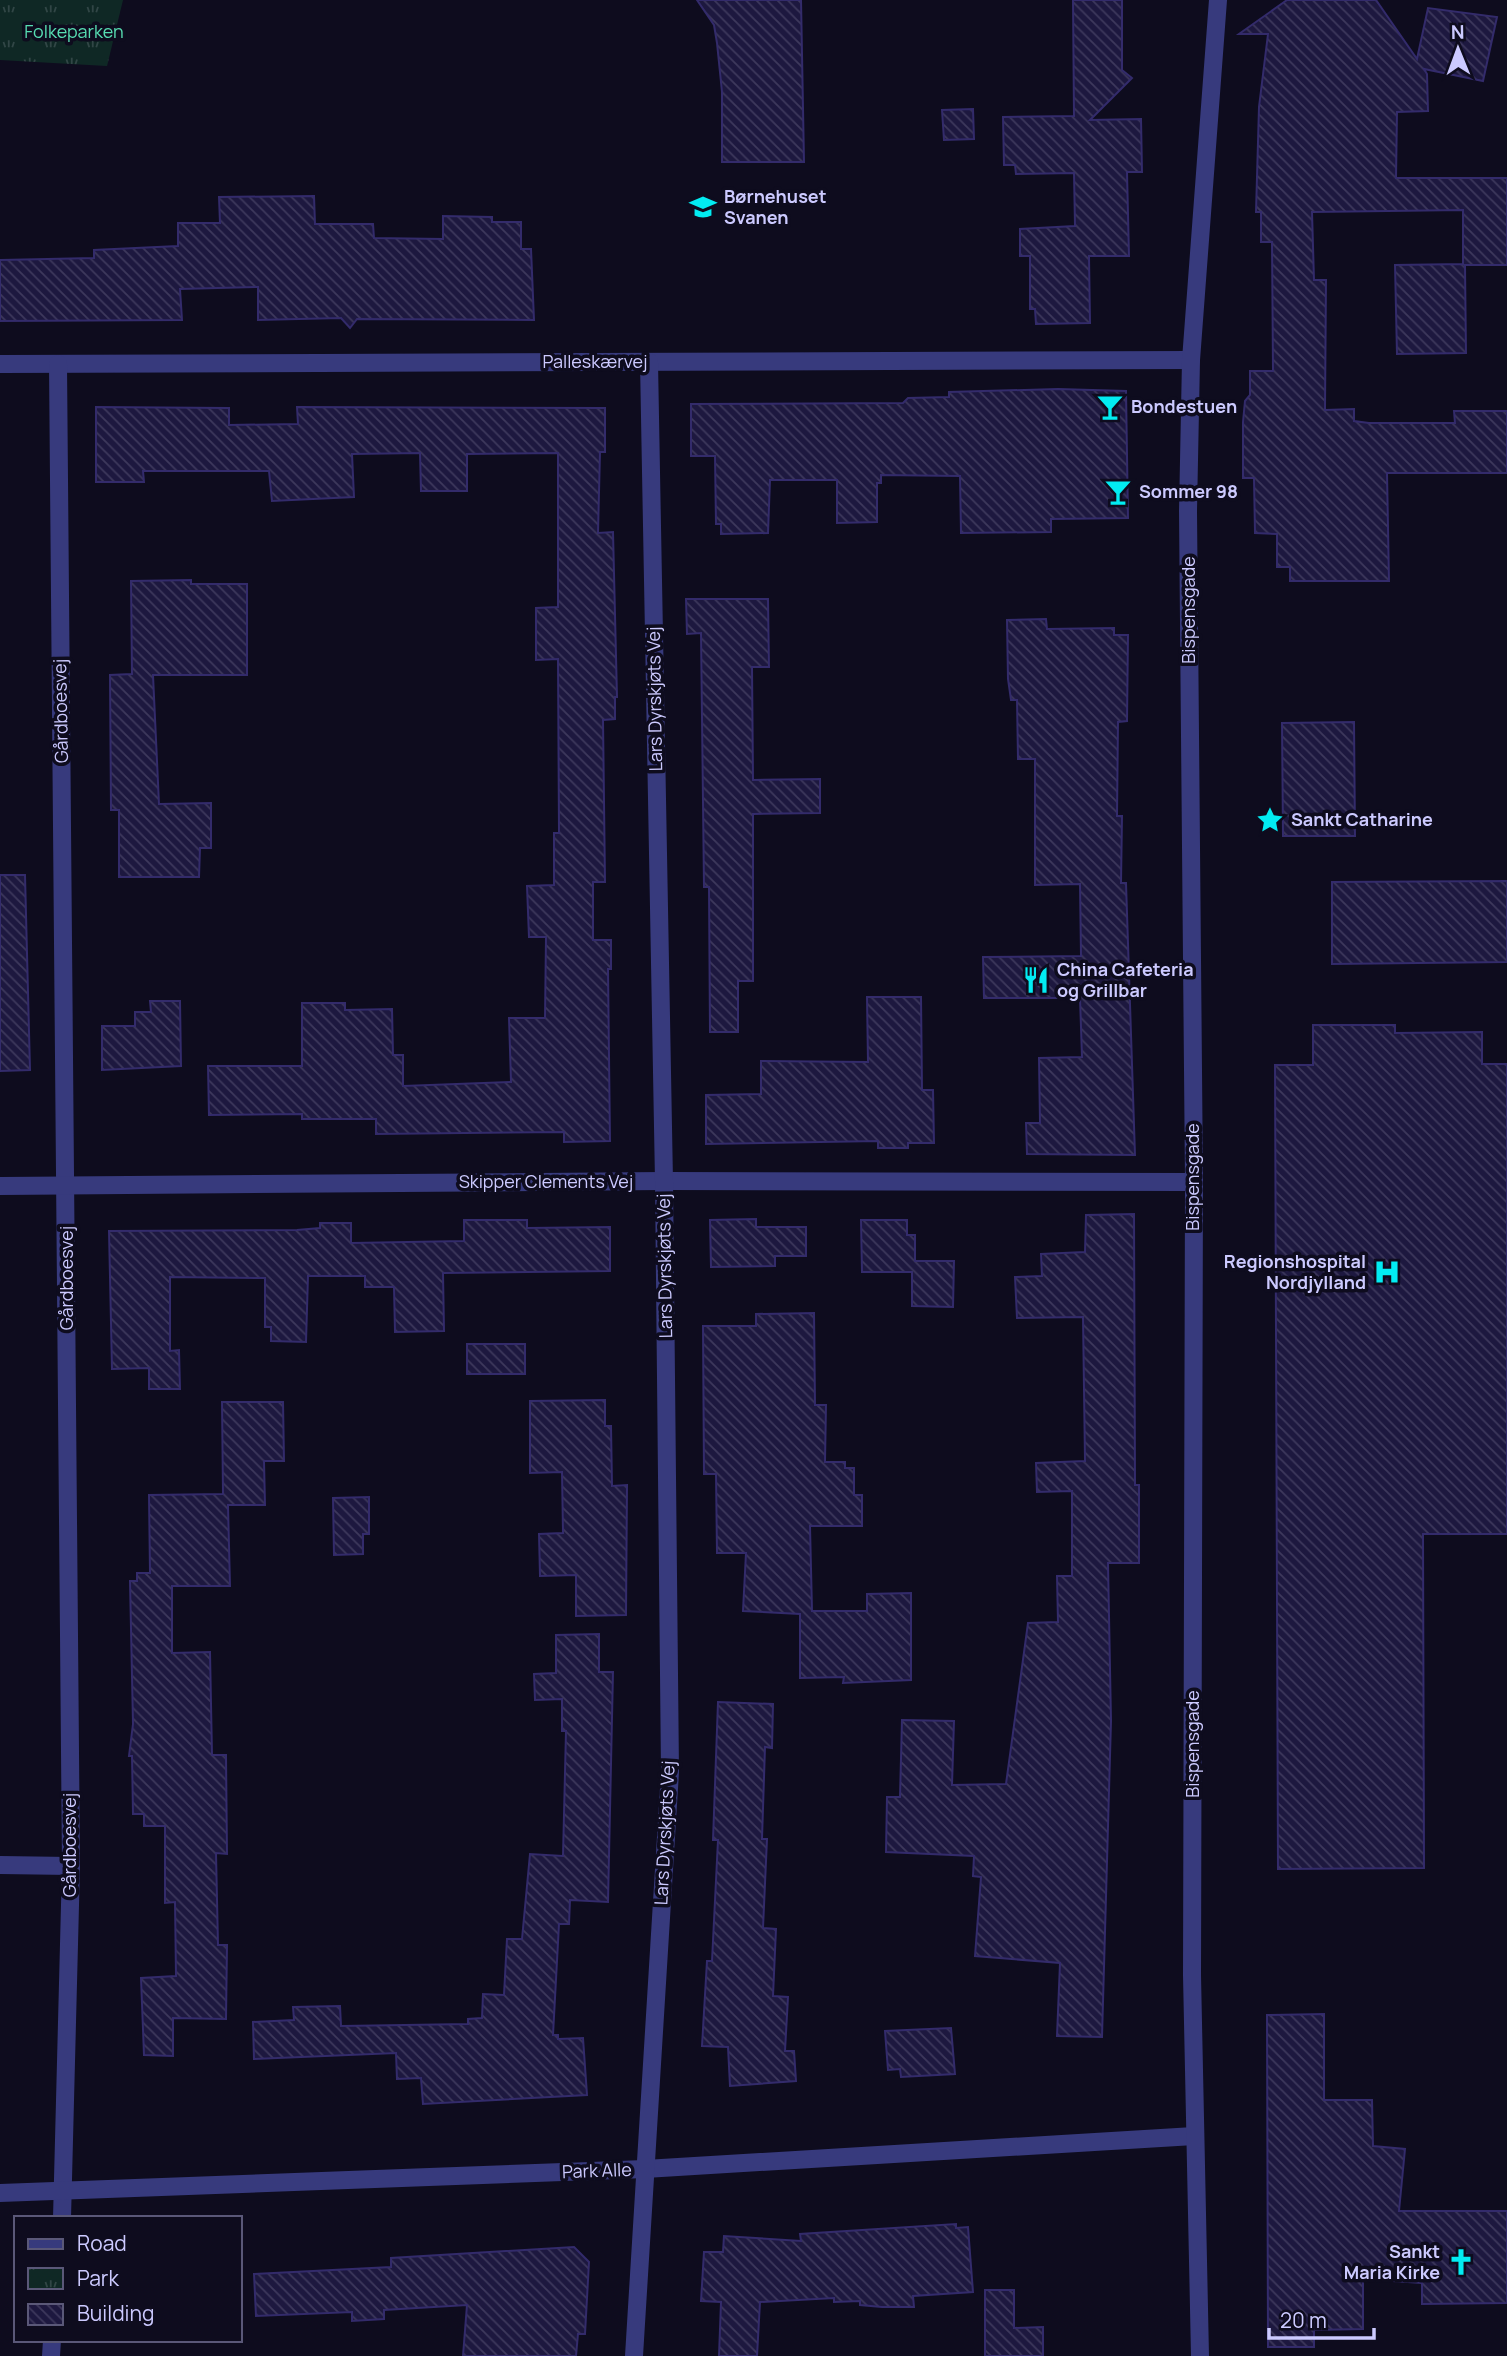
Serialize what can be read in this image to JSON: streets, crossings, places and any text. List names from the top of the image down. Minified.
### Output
{"streets":{"street":["Palleskærvej","Bispensgade","Lars Dyrskjøts Vej","Gårdboesvej","Skipper Clements Vej","Park Alle"]},"crossings":[["Palleskærvej","Bispensgade"],["Palleskærvej","Lars Dyrskjøts Vej"],["Palleskærvej","Gårdboesvej"],["Bispensgade","Skipper Clements Vej"],["Bispensgade","Park Alle"],["Lars Dyrskjøts Vej","Skipper Clements Vej"],["Lars Dyrskjøts Vej","Park Alle"],["Gårdboesvej","Skipper Clements Vej"],["Gårdboesvej","Park Alle"]],"parks":["Folkeparken"],"places":{"school or university":["Børnehuset Svanen"],"bar":["Bondestuen","Sommer 98"],"place":["Sankt Catharine"],"restaurant":["China Cafeteria og Grillbar"],"hospital":["Regionshospital Nordjylland"],"church":["Sankt Maria Kirke"]},"legend":["Road","Park","Building"],"scale_bar":"20 m","north":"top"}
